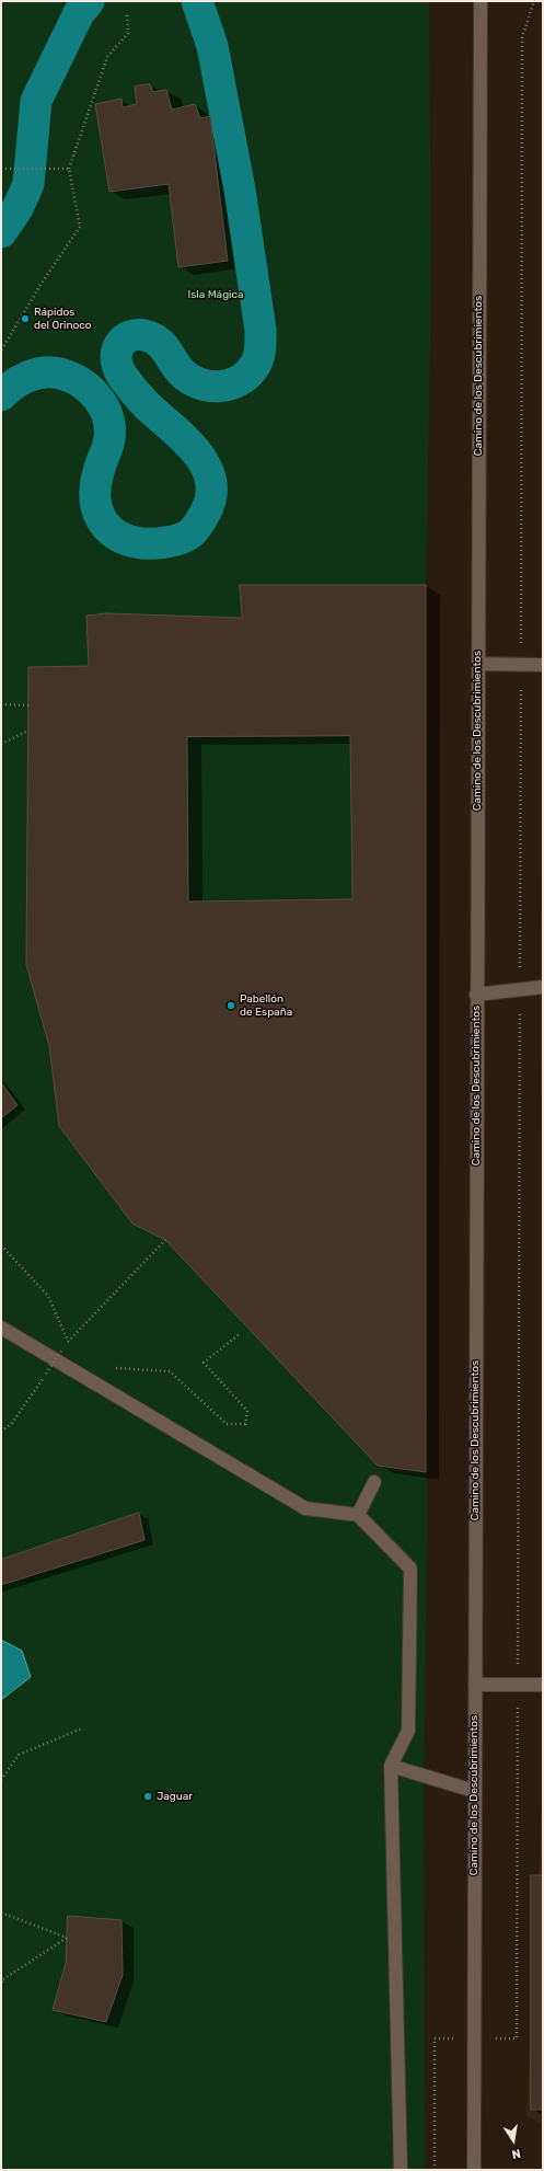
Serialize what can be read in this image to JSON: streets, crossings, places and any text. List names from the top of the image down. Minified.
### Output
{"streets":{"street":["Camino de los Descubrimientos"]},"parks":["Isla Mágica"],"places":["Rápidos del Orinoco","Pabellón de España","Jaguar"],"north":"bottom"}
